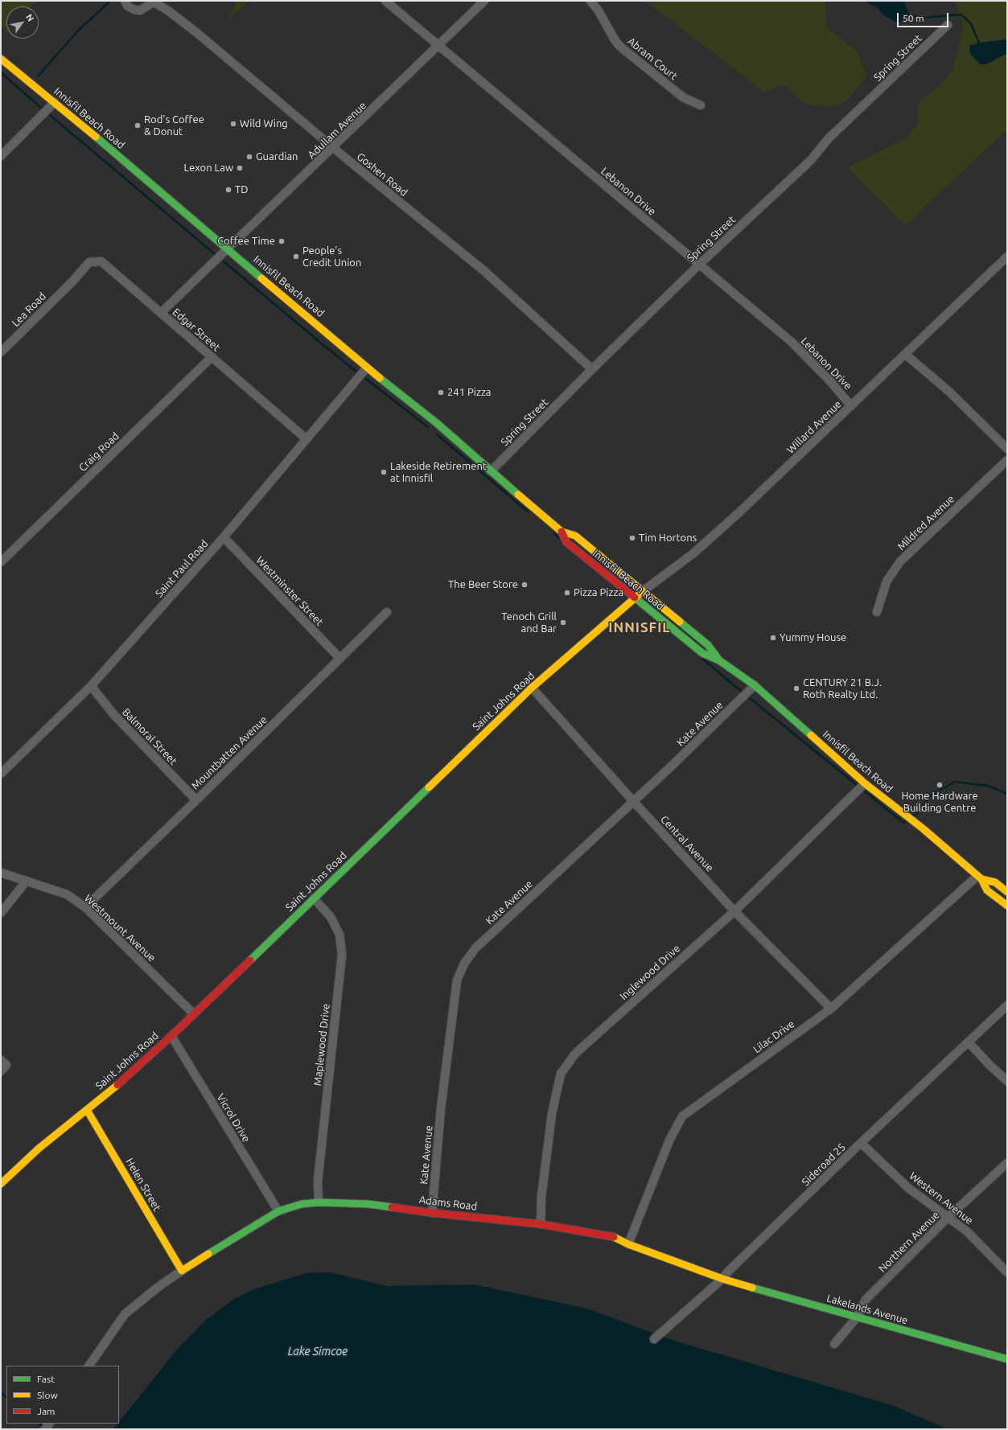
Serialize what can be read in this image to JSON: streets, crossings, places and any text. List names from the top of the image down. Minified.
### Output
{"streets":{"street":["Spring Street","Abram Court","Innisfil Beach Road","Adullam Avenue","Goshen Road","Lebanon Drive","Lea Road","Edgar Street","Willard Avenue","Craig Road","Mildred Avenue","Saint Paul Road","Westminster Street","Saint Johns Road","Kate Avenue","Balmoral Street","Mountbatten Avenue","Central Avenue","Westmount Avenue","Inglewood Drive","Lilac Drive","Maplewood Drive","Vicrol Drive","Sideroad 25","Helen Street","Western Avenue","Adams Road","Northern Avenue","Lakelands Avenue"]},"crossings":[["Spring Street","Innisfil Beach Road"],["Spring Street","Goshen Road"],["Spring Street","Lebanon Drive"],["Innisfil Beach Road","Adullam Avenue"],["Innisfil Beach Road","Willard Avenue"],["Innisfil Beach Road","Saint Paul Road"],["Innisfil Beach Road","Saint Johns Road"],["Innisfil Beach Road","Kate Avenue"],["Innisfil Beach Road","Inglewood Drive"],["Innisfil Beach Road","Lilac Drive"],["Adullam Avenue","Goshen Road"],["Adullam Avenue","Lebanon Drive"],["Adullam Avenue","Edgar Street"],["Lebanon Drive","Willard Avenue"],["Lea Road","Edgar Street"],["Edgar Street","Craig Road"],["Edgar Street","Saint Paul Road"],["Willard Avenue","Saint Johns Road"],["Saint Paul Road","Westminster Street"],["Saint Paul Road","Balmoral Street"],["Westminster Street","Mountbatten Avenue"],["Saint Johns Road","Central Avenue"],["Saint Johns Road","Westmount Avenue"],["Saint Johns Road","Maplewood Drive"],["Saint Johns Road","Vicrol Drive"],["Saint Johns Road","Helen Street"],["Kate Avenue","Central Avenue"],["Kate Avenue","Adams Road"],["Balmoral Street","Mountbatten Avenue"],["Mountbatten Avenue","Westmount Avenue"],["Central Avenue","Inglewood Drive"],["Central Avenue","Lilac Drive"],["Inglewood Drive","Adams Road"],["Lilac Drive","Adams Road"],["Maplewood Drive","Adams Road"],["Vicrol Drive","Adams Road"],["Sideroad 25","Western Avenue"],["Sideroad 25","Adams Road"],["Sideroad 25","Lakelands Avenue"],["Helen Street","Adams Road"],["Western Avenue","Northern Avenue"],["Adams Road","Lakelands Avenue"],["Northern Avenue","Lakelands Avenue"]],"districts":["INNISFIL"],"water":["Lake Simcoe"],"places":["Wild Wing","Rod's Coffee & Donut","Guardian","Lexon Law","TD","Coffee Time","People's Credit Union","241 Pizza","Lakeside Retirement at Innisfil","Tim Hortons","The Beer Store","Pizza Pizza","Tenoch Grill and Bar","Yummy House","CENTURY 21 B.J. Roth Realty Ltd.","Home Hardware Building Centre"],"legend":["Fast","Slow","Jam"],"scale_bar":"50 m","north":"top right"}
